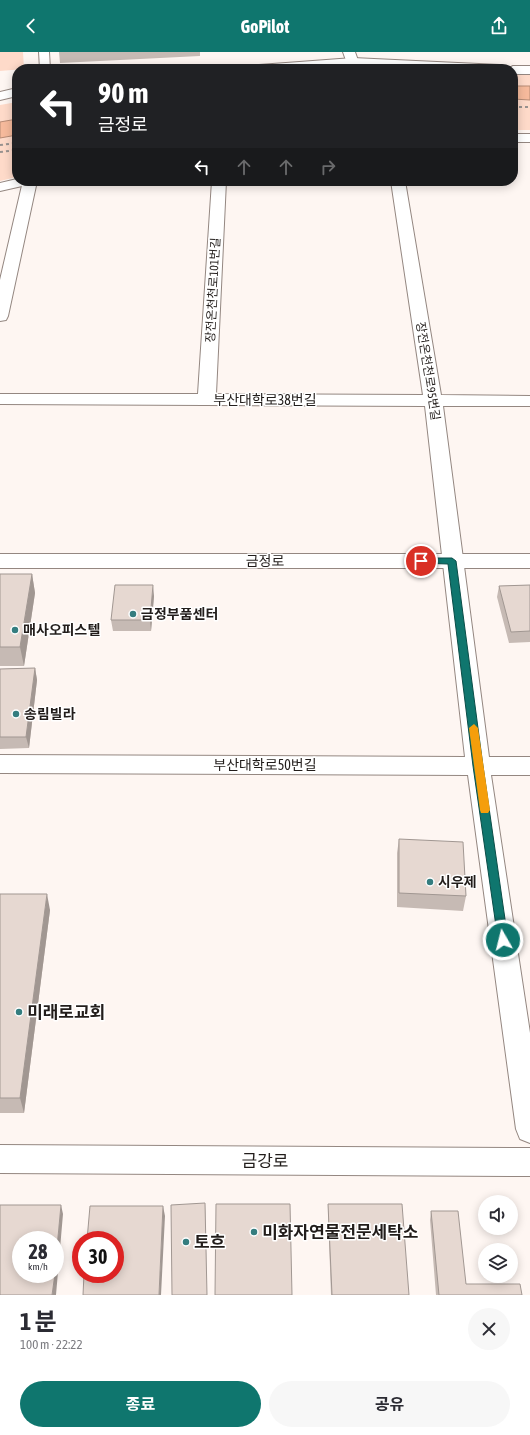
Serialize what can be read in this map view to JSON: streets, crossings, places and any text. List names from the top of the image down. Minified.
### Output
{"streets":{"street":["장전온천천로101번길","장전온천천로95번길","부산대학로38번길","금정로","부산대학로50번길","금강로"]},"crossings":[["장전온천천로101번길","부산대학로38번길"],["장전온천천로95번길","부산대학로38번길"],["장전온천천로95번길","금정로"],["장전온천천로95번길","부산대학로50번길"]],"places":["금정부품센터","매사오피스텔","송림빌라","시우제","미래로교회","미화자연물전문세탁소","토흐"],"page":{"header":"GoPilot","turn":["90 m","금정로"],"speed":"28 km/h","limit":"30","heading":["1 분","100 m · 22:22"],"buttons":["종료","공유"]}}
